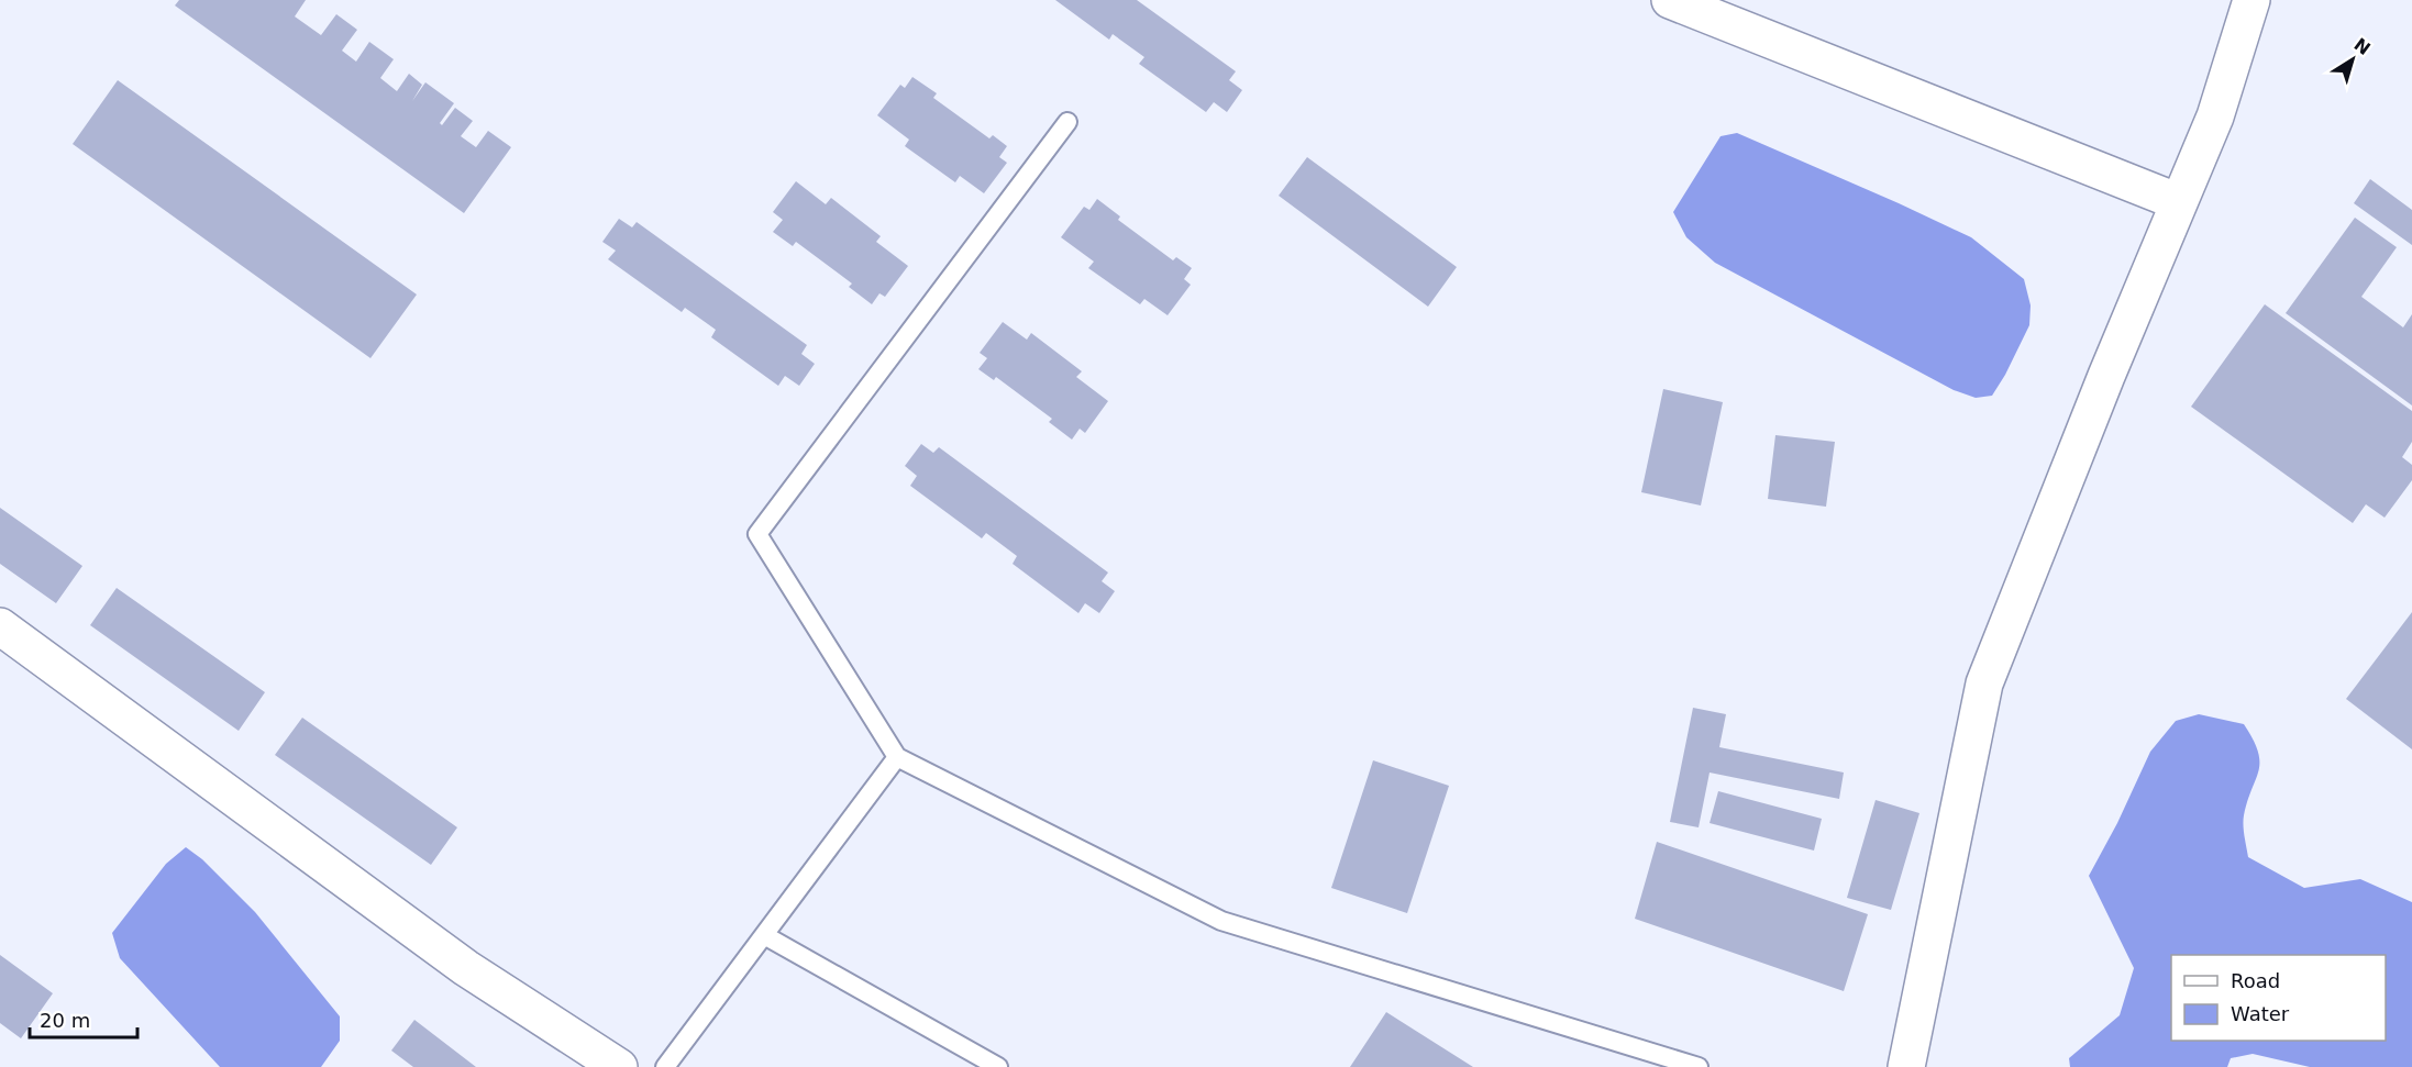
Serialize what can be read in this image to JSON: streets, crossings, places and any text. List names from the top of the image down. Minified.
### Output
{"legend":["Road","Water"],"scale_bar":"20 m","north":"top right"}
